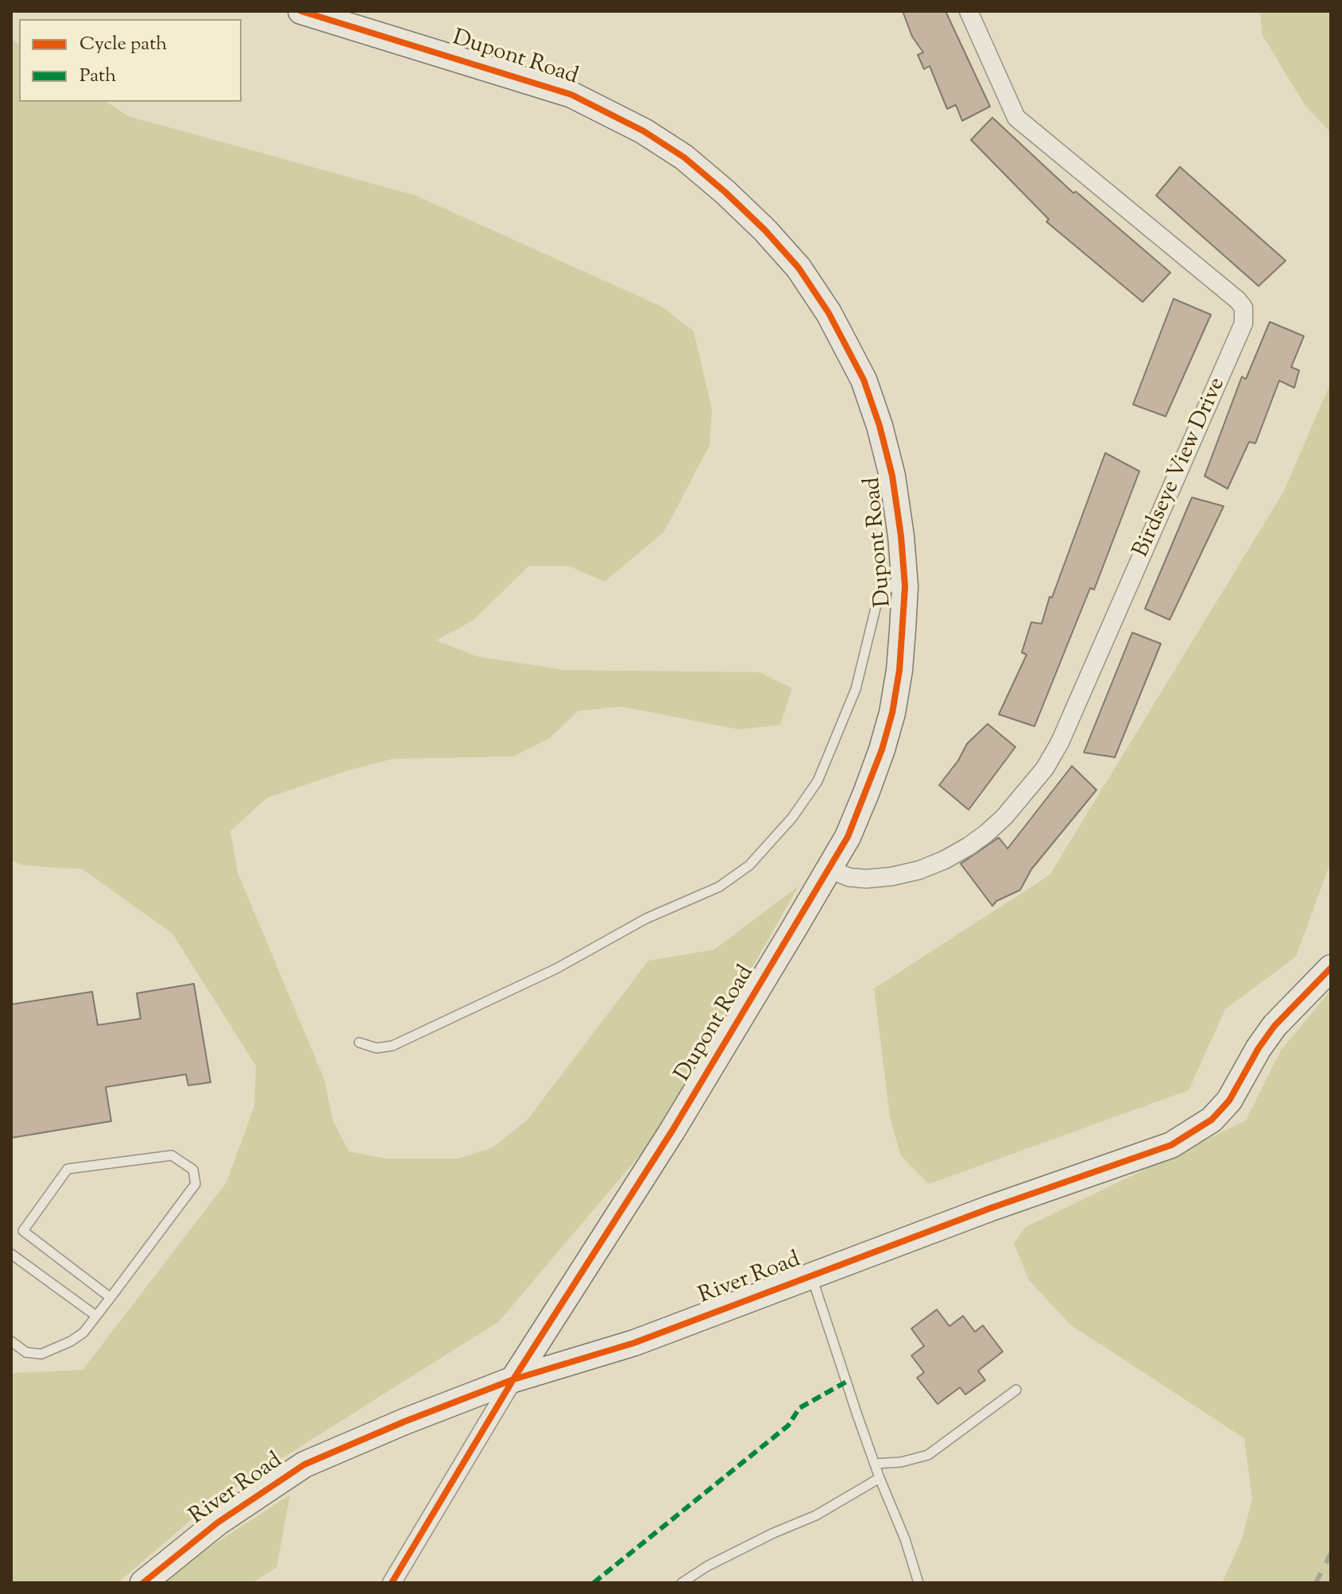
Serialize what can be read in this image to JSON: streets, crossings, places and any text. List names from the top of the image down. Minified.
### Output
{"streets":{"street":["Dupont Road","Birdseye View Drive","River Road"]},"crossings":[["Dupont Road","Birdseye View Drive"],["Dupont Road","River Road"]],"legend":["Cycle path","Path"]}
